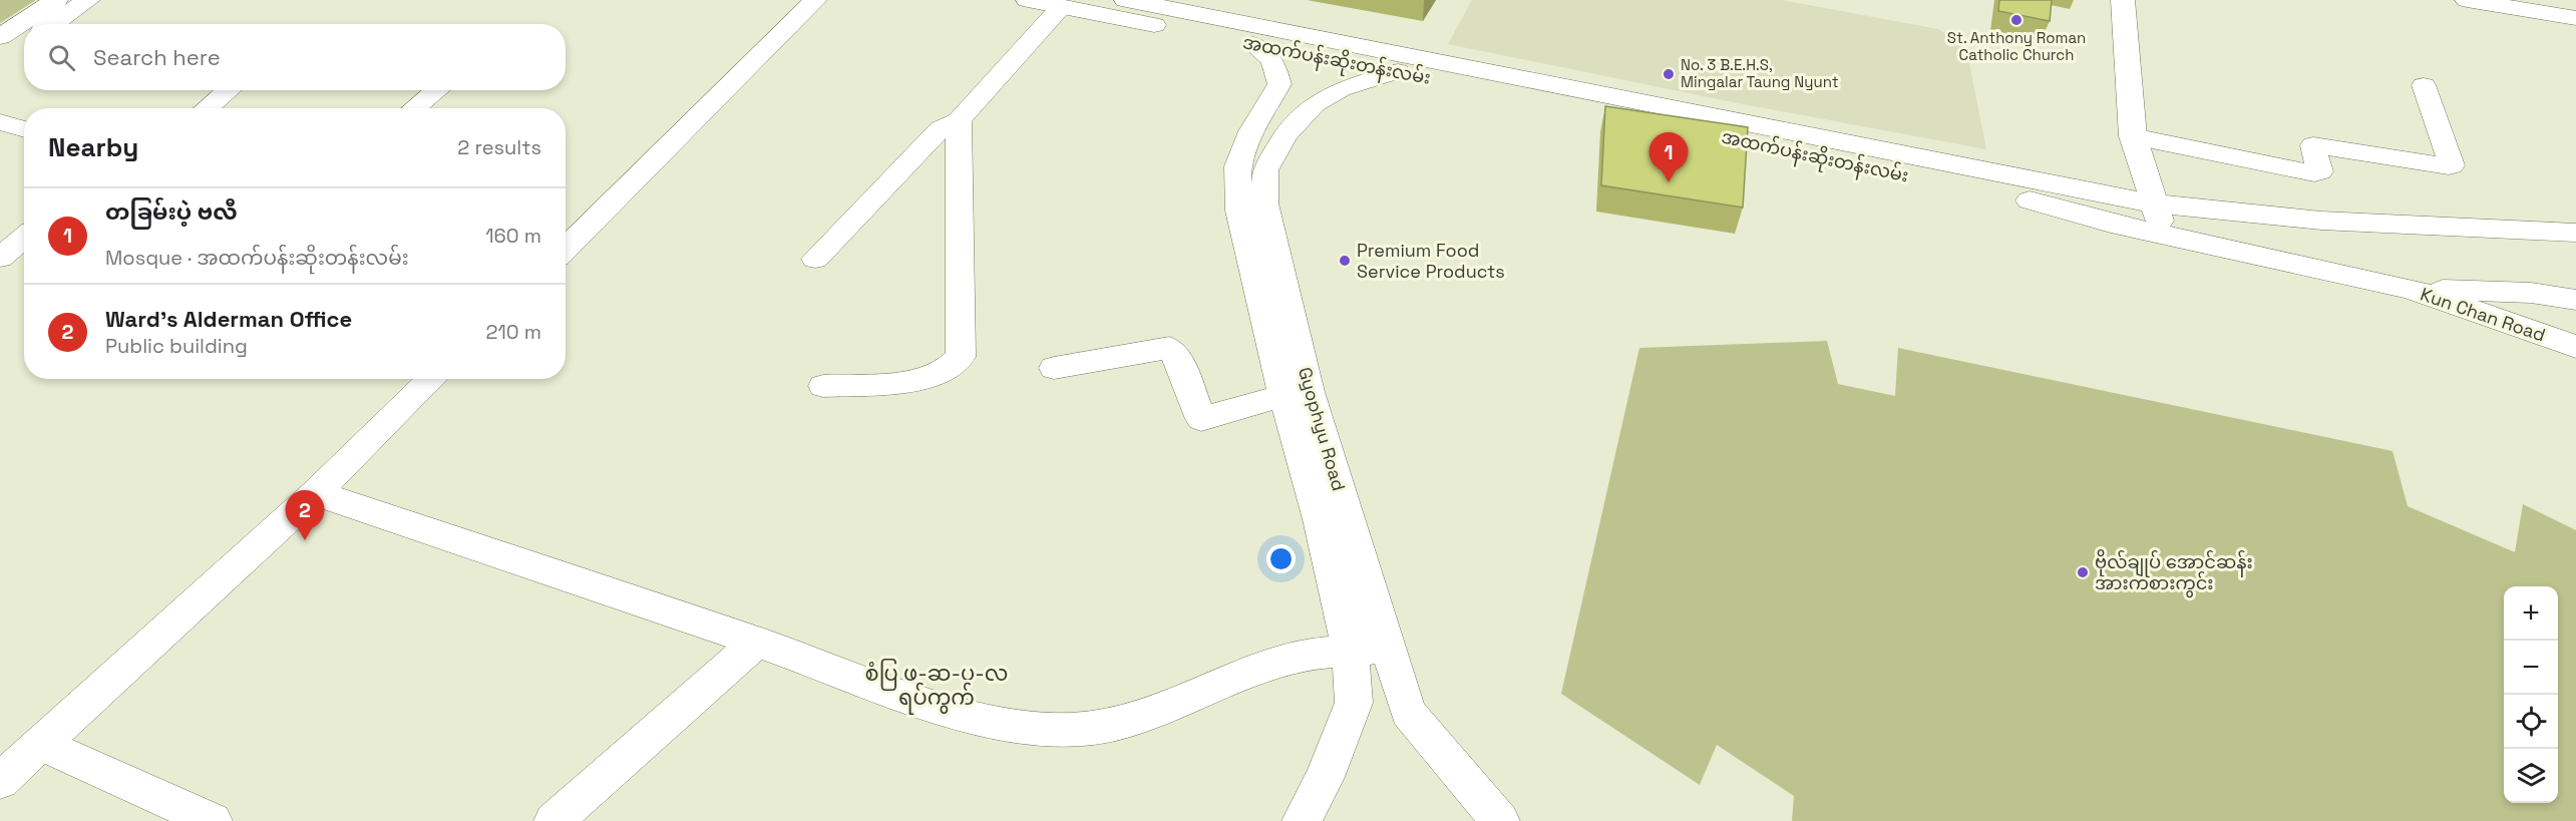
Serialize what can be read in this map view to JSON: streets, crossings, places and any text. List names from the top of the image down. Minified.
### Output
{"streets":{"main road":["အထက်ပန်းဆိုးတန်းလမ်း","Kun Chan Road"],"street":["Gyophyu Road"]},"crossings":[["အထက်ပန်းဆိုးတန်းလမ်း","Gyophyu Road"]],"districts":["စံပြ ဖ-ဆ-ပ-လ ရပ်ကွက်"],"places":["St. Anthony Roman Catholic Church","No. 3 B.E.H.S, Mingalar Taung Nyunt","Premium Food Service Products","ဗိုလ်ချုပ် အောင်ဆန်း အားကစားကွင်း"],"page":{"search":"Search here","heading":["Nearby","2 results"],"pins":["1","2"],"list":[{"mark":"1","name":"တခြမ်းပဲ့ ဗလီ","note":"Mosque · အထက်ပန်းဆိုးတန်းလမ်း","value":"160 m"},{"mark":"2","name":"Ward’s Alderman Office","note":"Public building","value":"210 m"}],"map_buttons":["+","−"]}}
